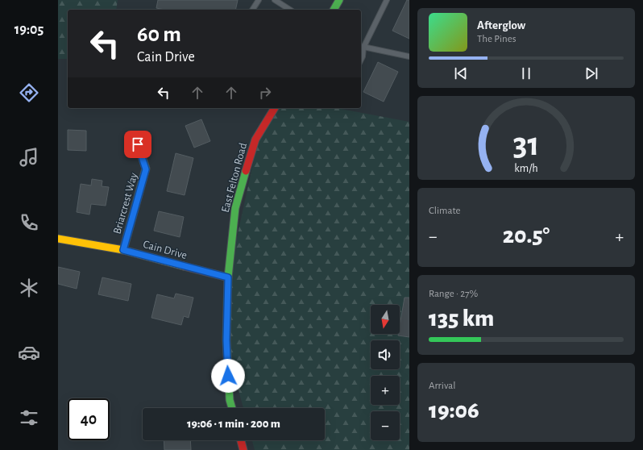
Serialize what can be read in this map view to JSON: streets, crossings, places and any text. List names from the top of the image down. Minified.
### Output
{"streets":{"street":["East Felton Road","Briarcrest Way","Cain Drive"]},"crossings":[["East Felton Road","Cain Drive"],["Briarcrest Way","Cain Drive"]],"north":"bottom","page":{"tabs":"19:05","turn":["60 m","Cain Drive"],"song":["Afterglow","The Pines"],"tile":["Climate",["Range · 27%","135 km"],["Arrival","19:06"]],"heat":["−","20.5°","+"],"map_buttons":["+","−"],"limit":"40","trip":"19:06 · 1 min · 200 m","gauge":["31","km/h"]}}
